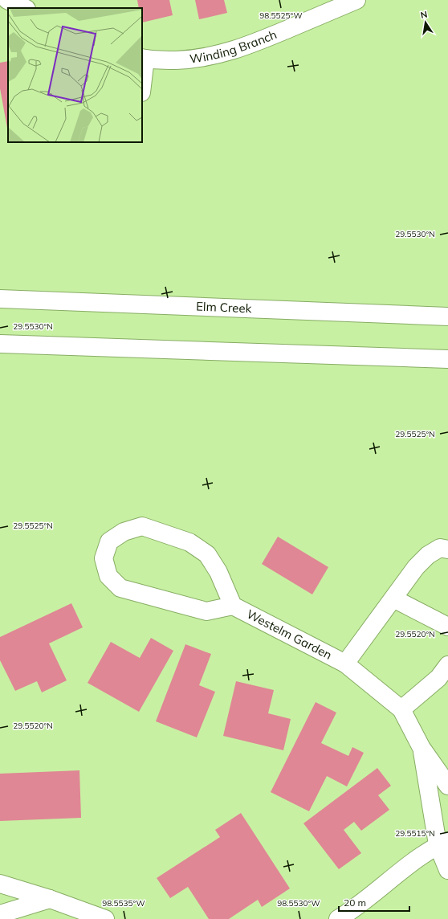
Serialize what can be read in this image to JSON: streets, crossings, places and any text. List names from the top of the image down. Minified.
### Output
{"streets":{"street":["Winding Branch","Elm Creek","Westelm Garden"]},"scale_bar":"20 m","north":"top","coordinates":["98.5525°W","29.5530°N","29.5525°N","29.5520°N","29.5515°N","98.5535°W","98.5530°W"]}
